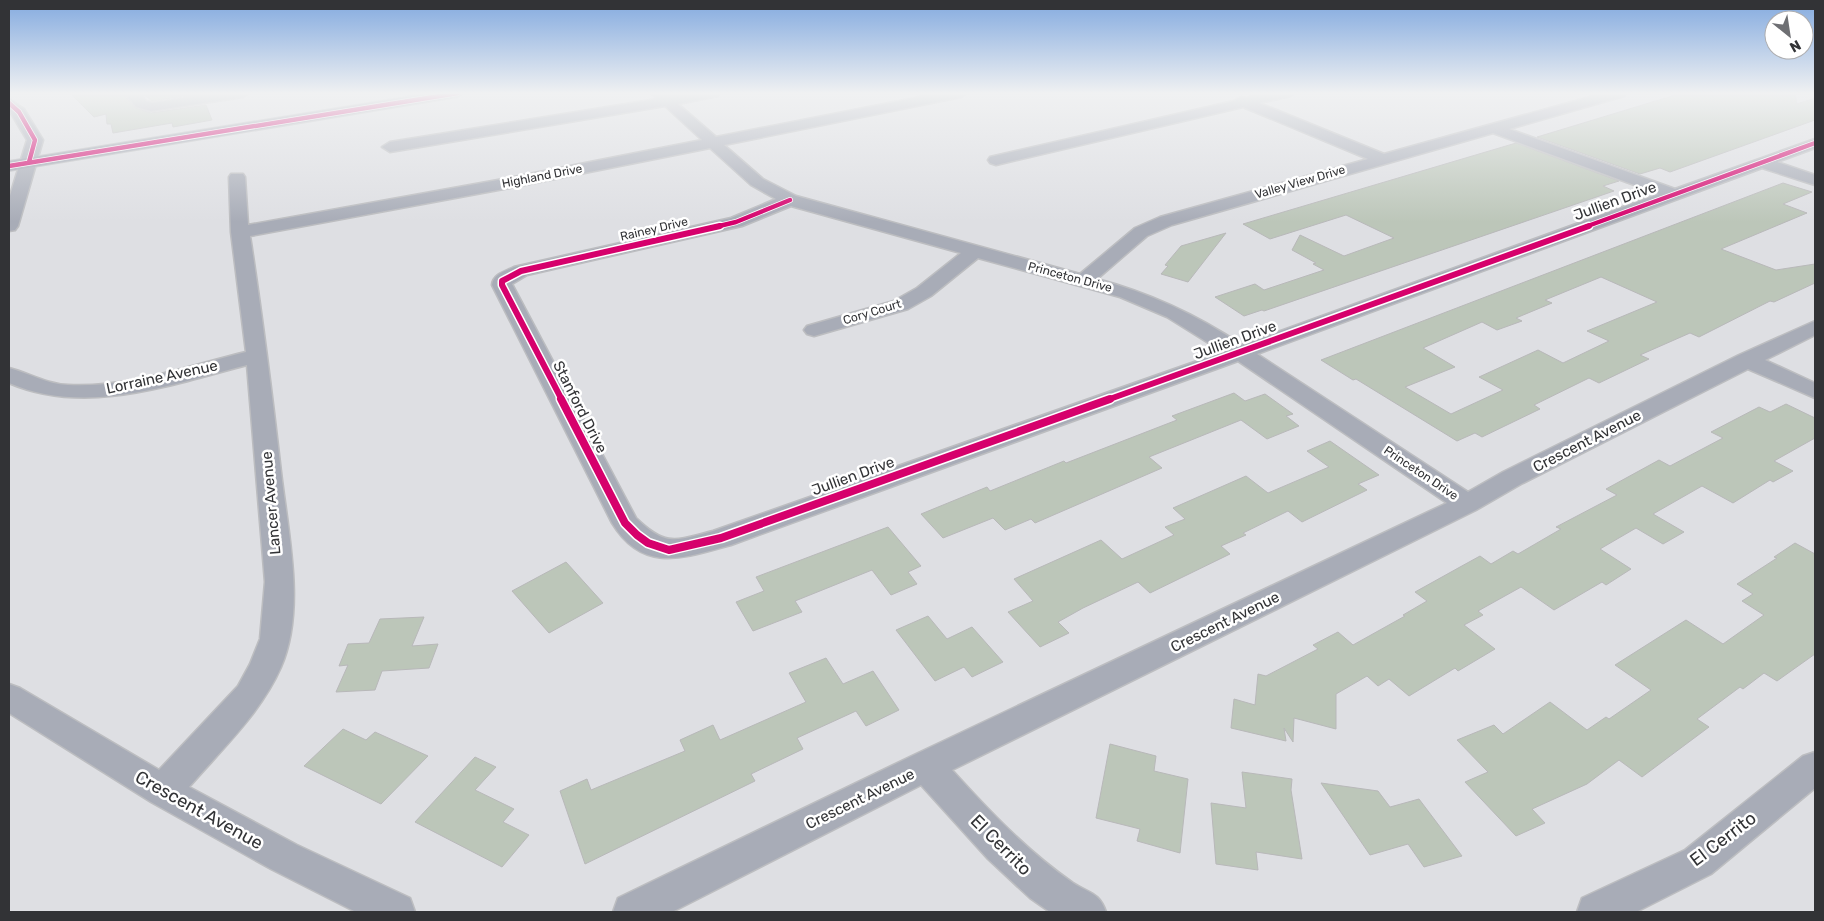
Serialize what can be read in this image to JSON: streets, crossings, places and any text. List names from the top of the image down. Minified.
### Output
{"streets":{"street":["Highland Drive","Valley View Drive","Jullien Drive","Rainey Drive","Princeton Drive","Cory Court","Lorraine Avenue","Stanford Drive","Crescent Avenue","Lancer Avenue","El Cerrito"]},"crossings":[["Highland Drive","Princeton Drive"],["Highland Drive","Lancer Avenue"],["Valley View Drive","Princeton Drive"],["Jullien Drive","Princeton Drive"],["Jullien Drive","Stanford Drive"],["Rainey Drive","Princeton Drive"],["Rainey Drive","Stanford Drive"],["Princeton Drive","Cory Court"],["Princeton Drive","Crescent Avenue"],["Lorraine Avenue","Lancer Avenue"],["Crescent Avenue","Lancer Avenue"],["Crescent Avenue","El Cerrito"]],"north":"bottom right"}
